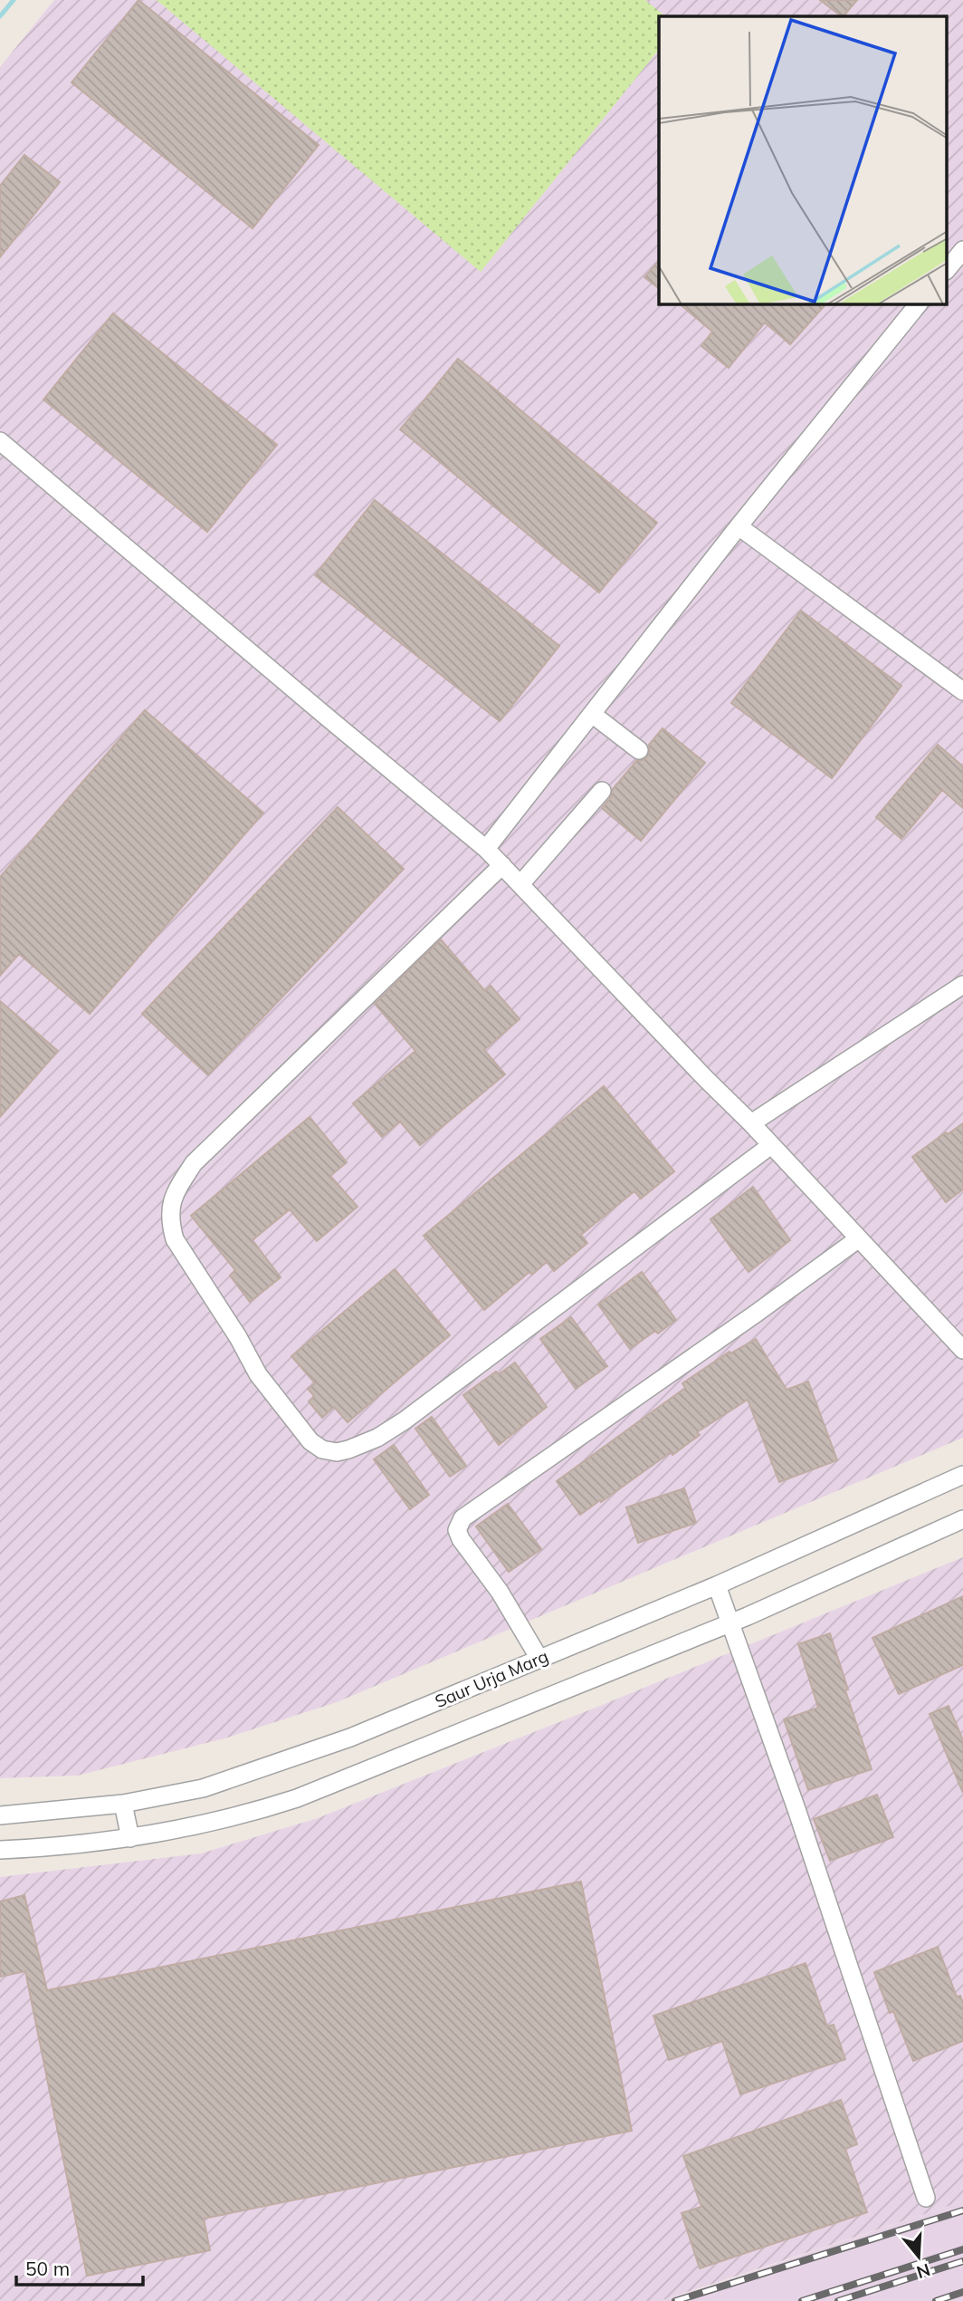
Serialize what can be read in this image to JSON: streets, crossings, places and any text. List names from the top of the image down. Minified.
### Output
{"streets":{"street":["Saur Urja Marg"]},"scale_bar":"50 m","north":"bottom"}
